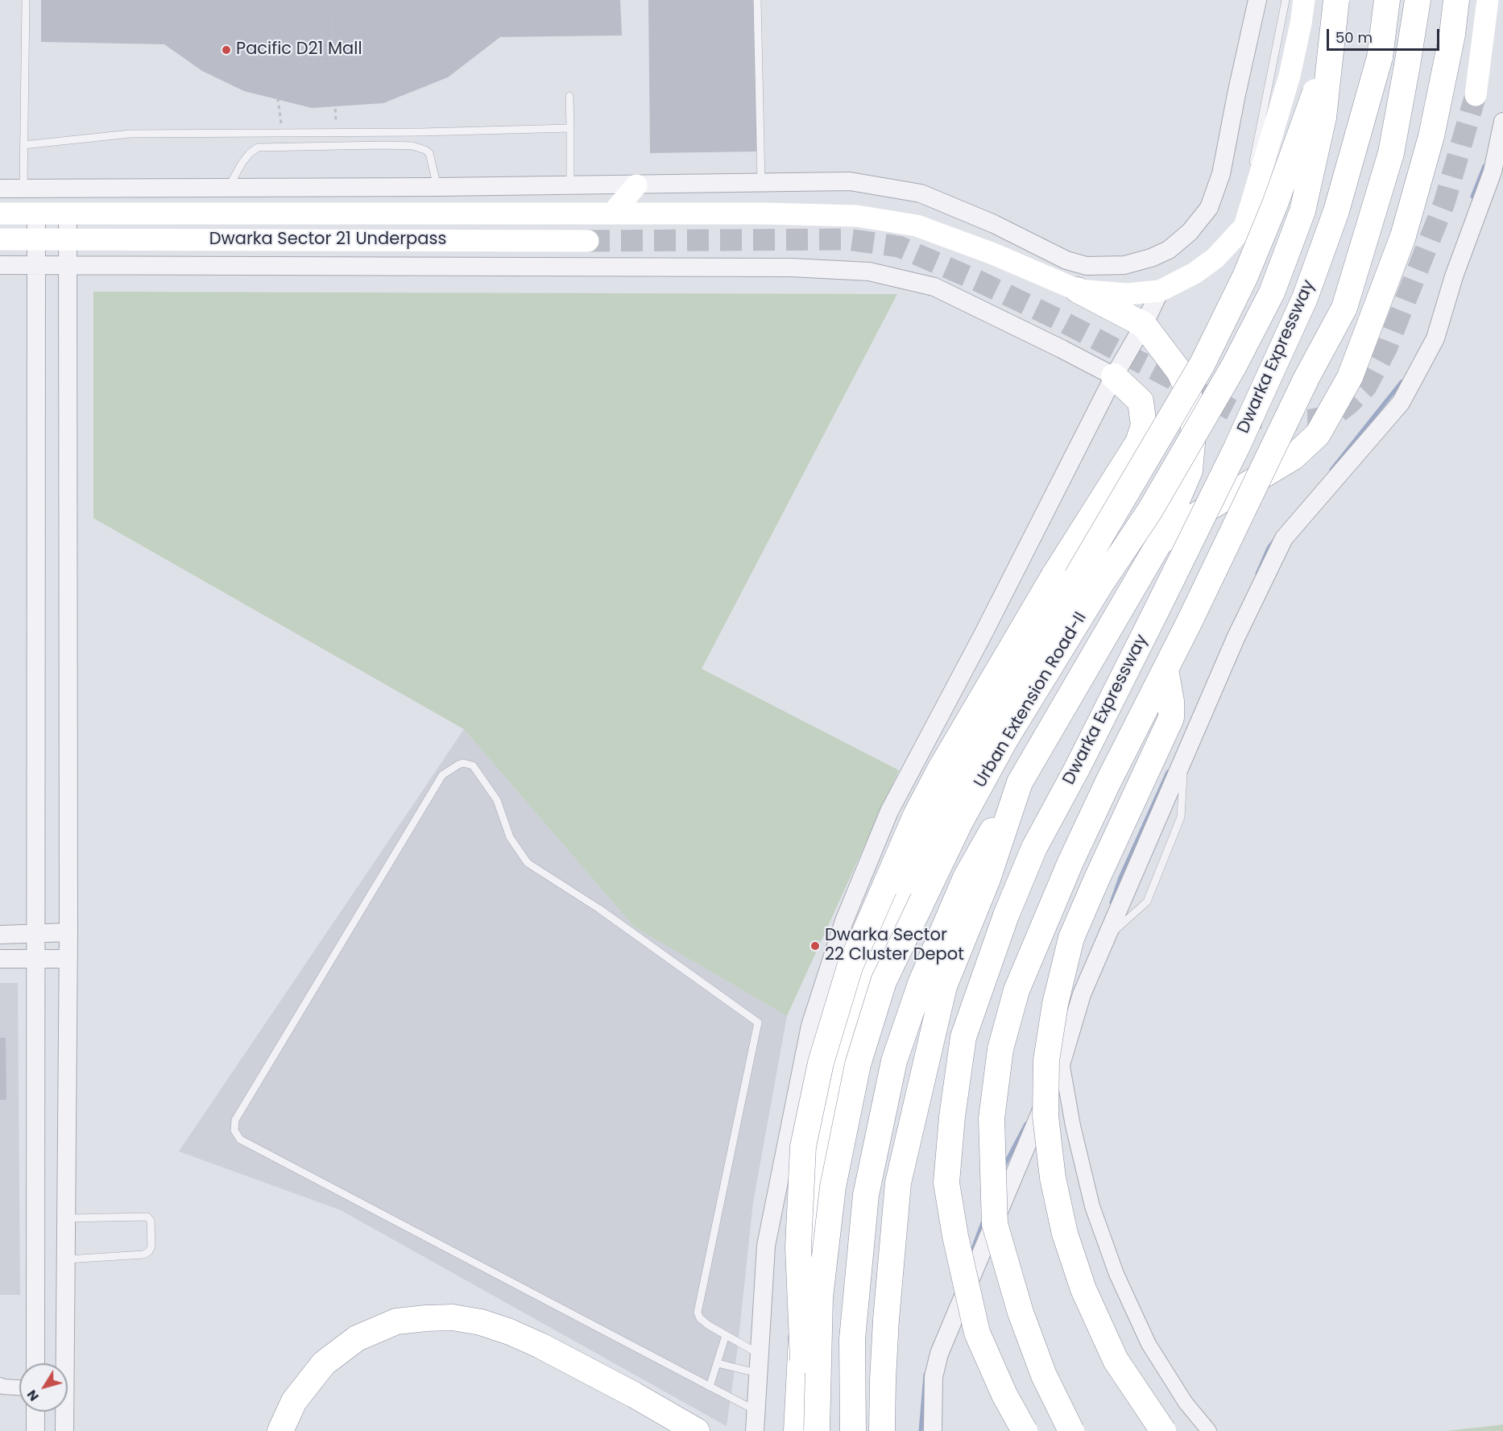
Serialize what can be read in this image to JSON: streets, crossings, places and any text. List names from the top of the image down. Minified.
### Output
{"streets":{"highway":["Dwarka Expressway","Urban Extension Road-II"],"main road":["Dwarka Sector 21 Underpass"]},"places":["Pacific D21 Mall","Dwarka Sector 22 Cluster Depot"],"scale_bar":"50 m","north":"bottom left"}
